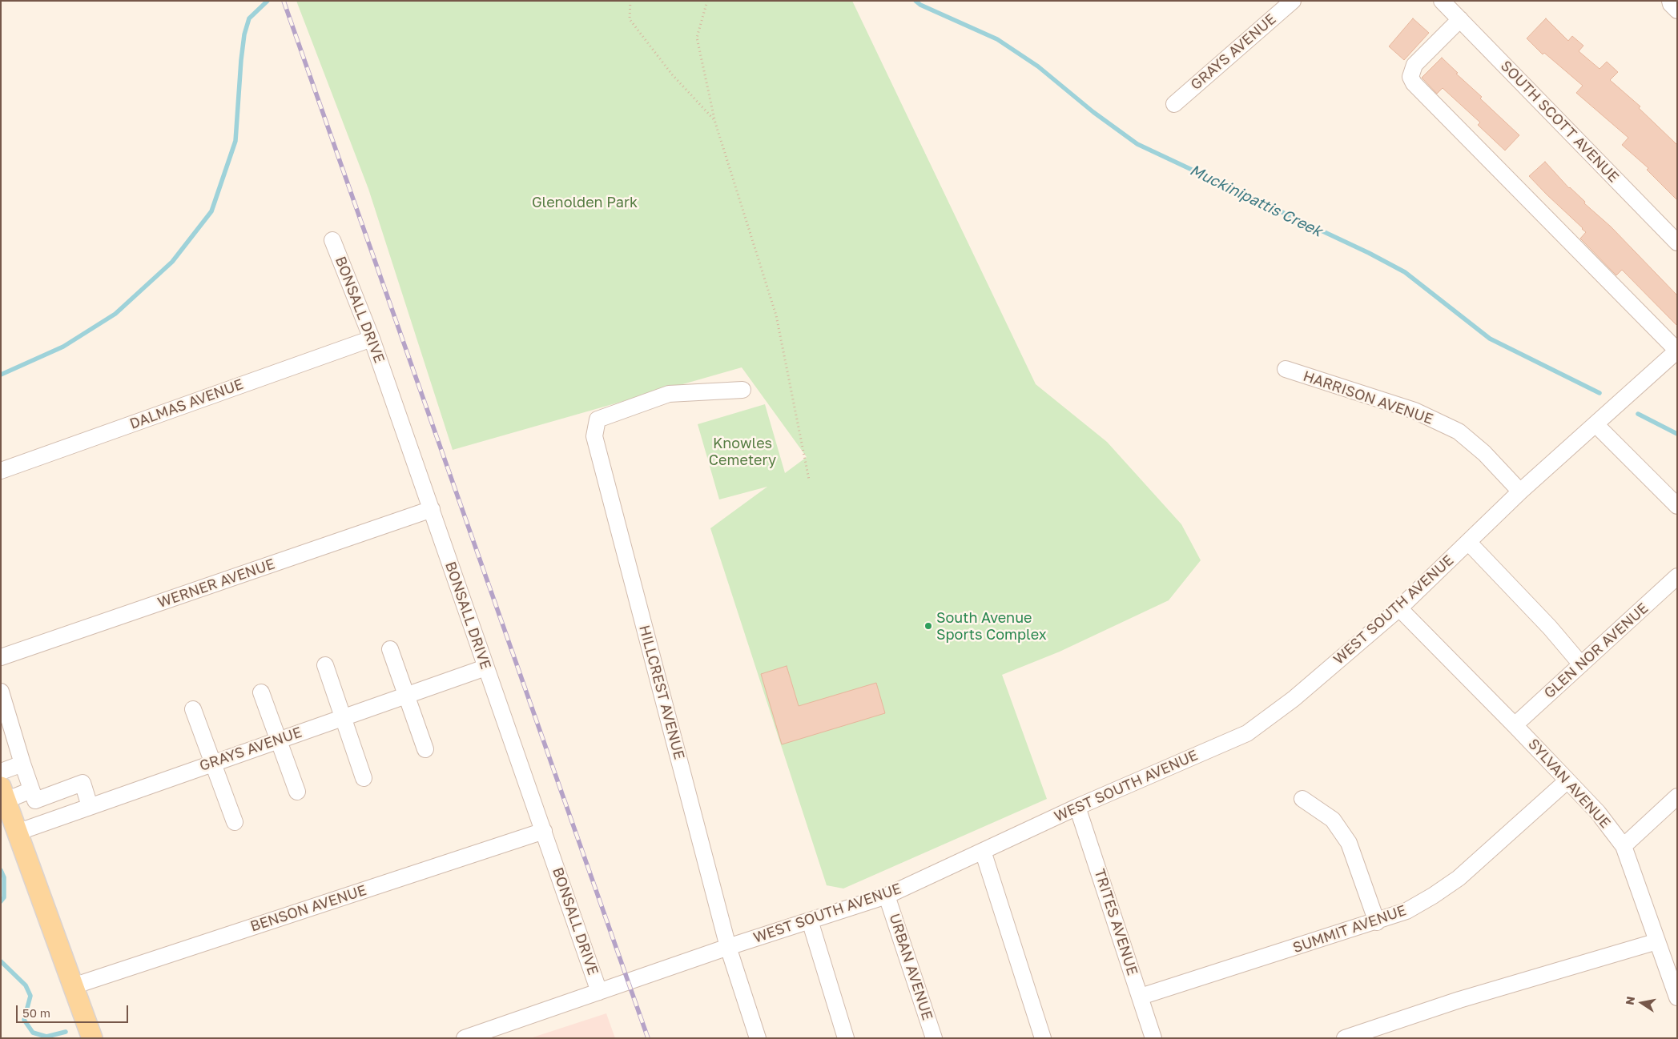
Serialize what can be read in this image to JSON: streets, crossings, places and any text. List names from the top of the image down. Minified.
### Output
{"streets":{"street":["GRAYS AVENUE","SOUTH SCOTT AVENUE","BONSALL DRIVE","HARRISON AVENUE","DALMAS AVENUE","WERNER AVENUE","WEST SOUTH AVENUE","GLEN NOR AVENUE","HILLCREST AVENUE","SYLVAN AVENUE","BENSON AVENUE","TRITES AVENUE","SUMMIT AVENUE","URBAN AVENUE"]},"crossings":[["GRAYS AVENUE","BONSALL DRIVE"],["BONSALL DRIVE","DALMAS AVENUE"],["BONSALL DRIVE","WERNER AVENUE"],["BONSALL DRIVE","WEST SOUTH AVENUE"],["BONSALL DRIVE","BENSON AVENUE"],["HARRISON AVENUE","WEST SOUTH AVENUE"],["WEST SOUTH AVENUE","HILLCREST AVENUE"],["WEST SOUTH AVENUE","SYLVAN AVENUE"],["WEST SOUTH AVENUE","TRITES AVENUE"],["WEST SOUTH AVENUE","URBAN AVENUE"],["GLEN NOR AVENUE","SYLVAN AVENUE"],["SYLVAN AVENUE","SUMMIT AVENUE"],["TRITES AVENUE","SUMMIT AVENUE"]],"water":["Muckinipattis Creek"],"parks":["Glenolden Park","Knowles Cemetery"],"places":["South Avenue Sports Complex"],"scale_bar":"50 m","north":"left"}
